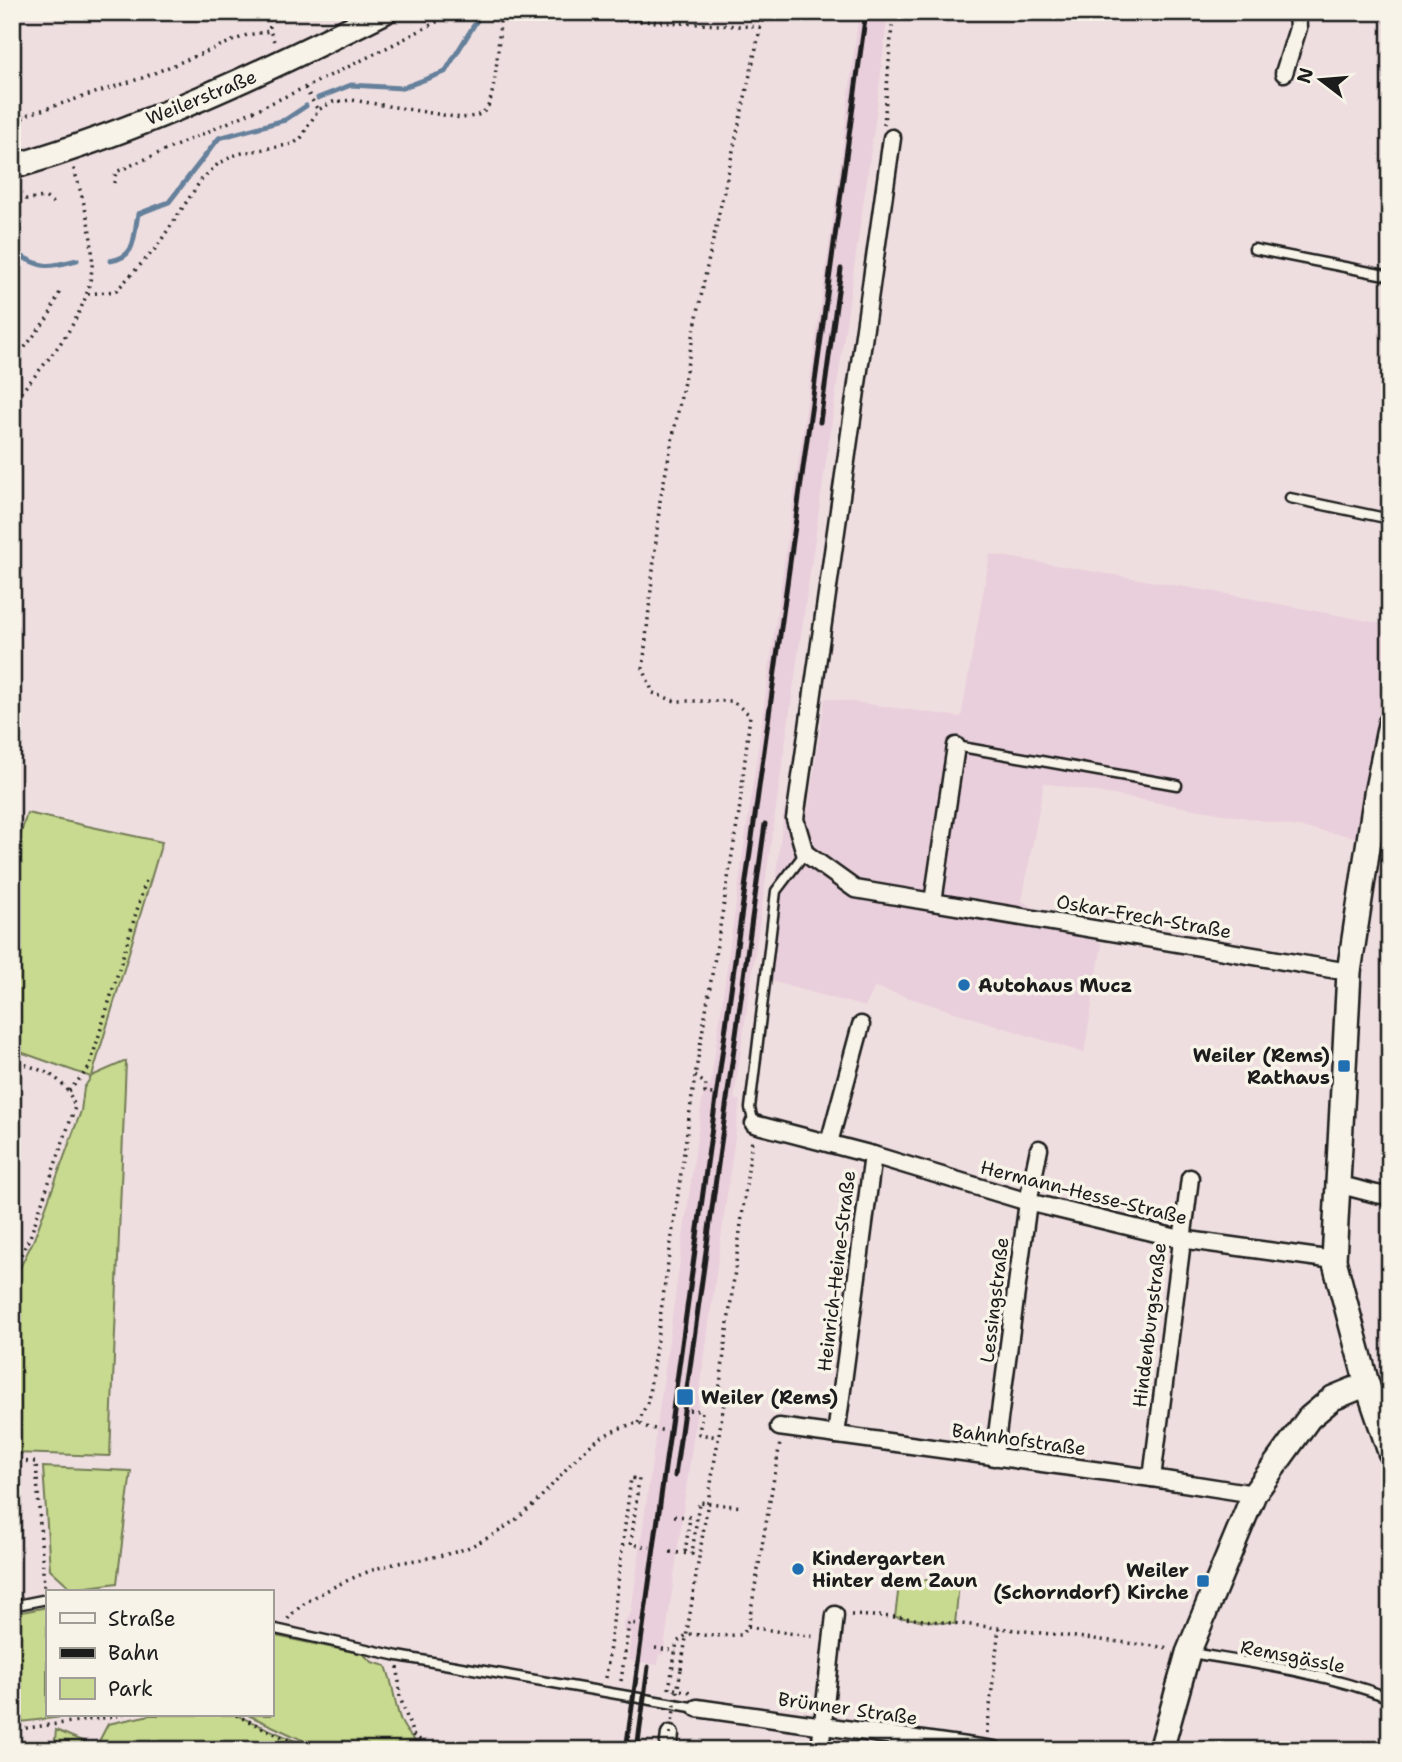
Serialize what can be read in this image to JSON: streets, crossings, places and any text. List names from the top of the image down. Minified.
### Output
{"streets":{"street":["Weilerstraße","Oskar-Frech-Straße","Hermann-Hesse-Straße","Heinrich-Heine-Straße","Lessingstraße","Hindenburgstraße","Bahnhofstraße","Brünner Straße"],"lane":["Remsgässle"]},"crossings":[["Hermann-Hesse-Straße","Heinrich-Heine-Straße"],["Hermann-Hesse-Straße","Lessingstraße"],["Hermann-Hesse-Straße","Hindenburgstraße"],["Heinrich-Heine-Straße","Bahnhofstraße"],["Lessingstraße","Bahnhofstraße"],["Hindenburgstraße","Bahnhofstraße"]],"places":{"other":["Autohaus Mucz","Kindergarten Hinter dem Zaun"],"transit":["Weiler (Rems) Rathaus","Weiler (Rems)","Weiler (Schorndorf) Kirche"]},"legend":["Straße","Bahn","Park"],"north":"left"}
